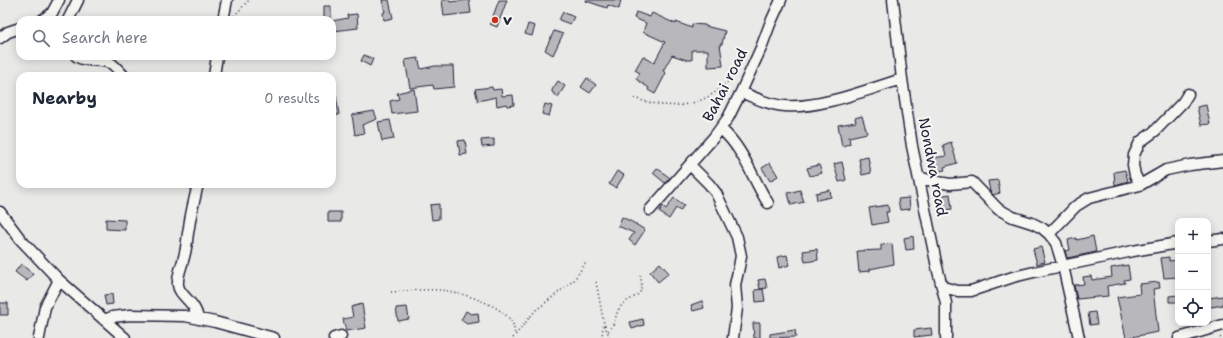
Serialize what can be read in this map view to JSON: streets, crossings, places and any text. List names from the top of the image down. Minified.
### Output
{"streets":{"street":["Bahai road","Nondwa road"]},"places":["v"],"page":{"search":"Search here","heading":["Nearby","0 results"],"map_buttons":["+","−"]}}
